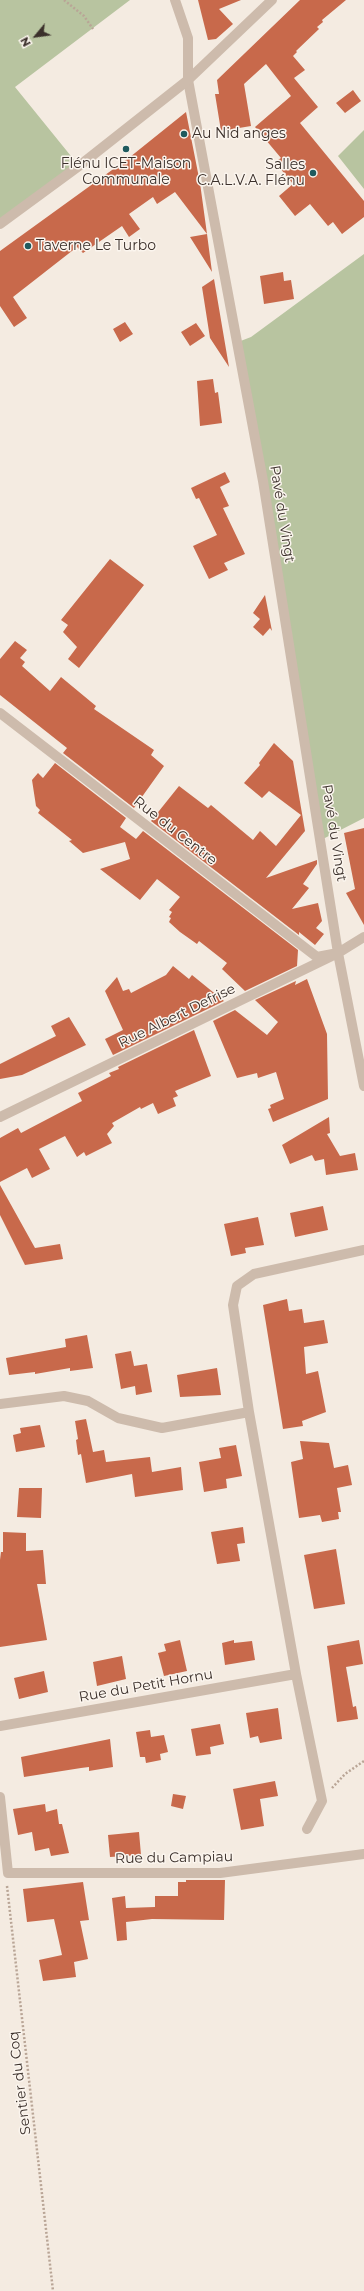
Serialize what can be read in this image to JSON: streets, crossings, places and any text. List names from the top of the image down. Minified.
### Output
{"streets":{"street":["Pavé du Vingt","Rue du Centre","Rue Albert Defrise","Rue du Petit Hornu","Rue du Campiau"],"path":["Sentier du Coq"]},"crossings":[["Pavé du Vingt","Rue du Centre"],["Pavé du Vingt","Rue Albert Defrise"],["Rue du Centre","Rue Albert Defrise"],["Rue du Campiau","Sentier du Coq"]],"places":["Au Nid anges","Flénu ICET-Maison Communale","Salles C.A.L.V.A. Flénu","Taverne Le Turbo"],"north":"bottom left"}
